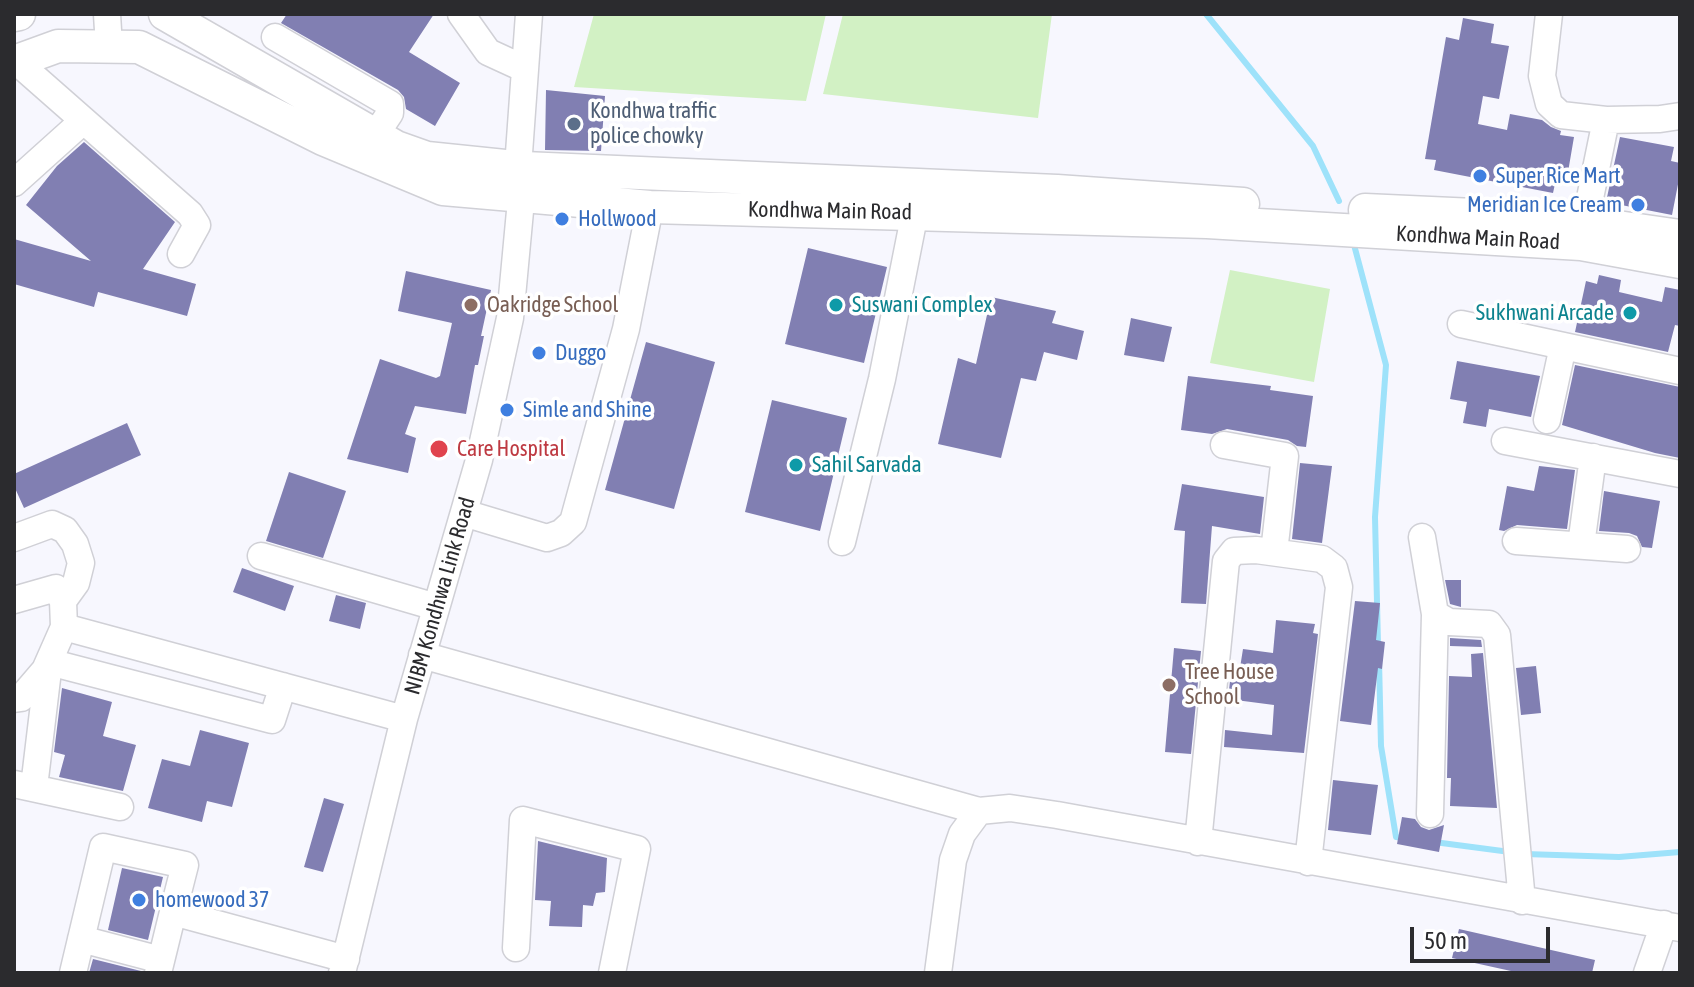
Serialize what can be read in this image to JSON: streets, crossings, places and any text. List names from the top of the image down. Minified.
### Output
{"streets":{"main road":["Kondhwa Main Road"],"street":["NIBM Kondhwa Link Road"]},"crossings":[["Kondhwa Main Road","NIBM Kondhwa Link Road"]],"places":["Kondhwa traffic police chowky","Super Rice Mart","Meridian Ice Cream","Hollwood","Oakridge School","Suswani Complex","Sukhwani Arcade","Duggo","Simle and Shine","Care Hospital","Sahil Sarvada","Tree House School","homewood 37"],"scale_bar":"50 m"}
